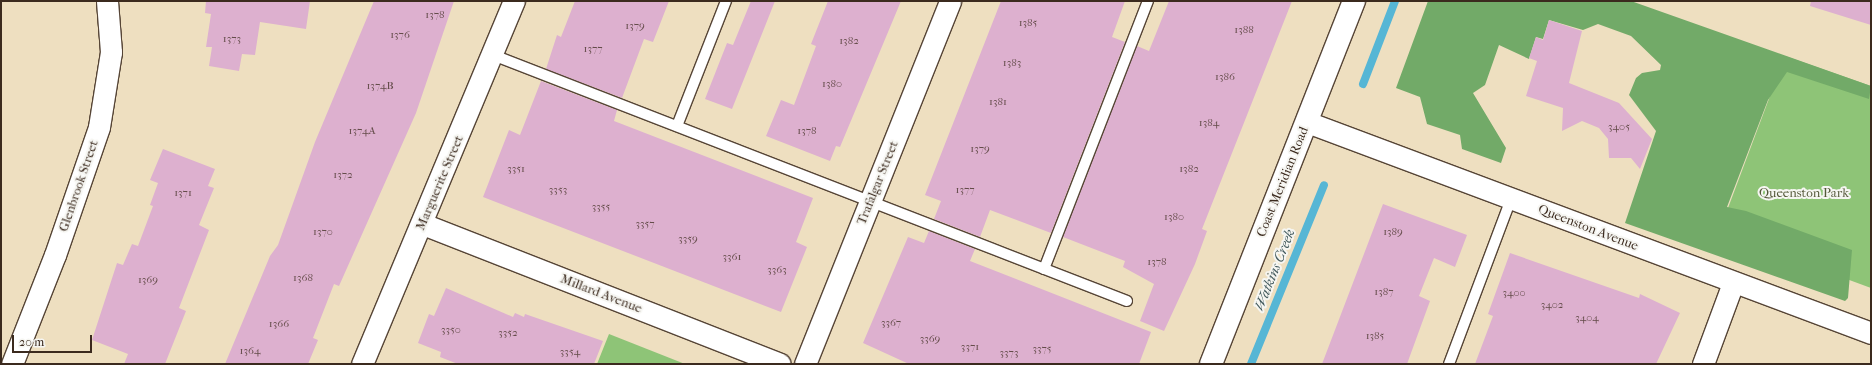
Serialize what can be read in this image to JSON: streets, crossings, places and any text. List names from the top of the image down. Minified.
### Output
{"streets":{"main road":["Coast Meridian Road"],"street":["Marguerite Street","Trafalgar Street","Glenbrook Street","Queenston Avenue","Millard Avenue"]},"crossings":[["Coast Meridian Road","Queenston Avenue"],["Marguerite Street","Millard Avenue"]],"water":["Watkins Creek"],"parks":["Queenston Park"],"house_numbers":["1378","1385","1379","1388","1376","1373","1382","1377","1383","1386","1380","1374B","1381","1384","3405","1374A","1378","1379","3351","1382","1372","3353","1377","1371","3355","1380","3357","1370","1389","3359","3361","1378","3363","1368","1369","1387","3400","3402","3404","3367","1366","3350","3352","1385","3369","3371","3375","1364","3354","3373"],"scale_bar":"20 m"}
